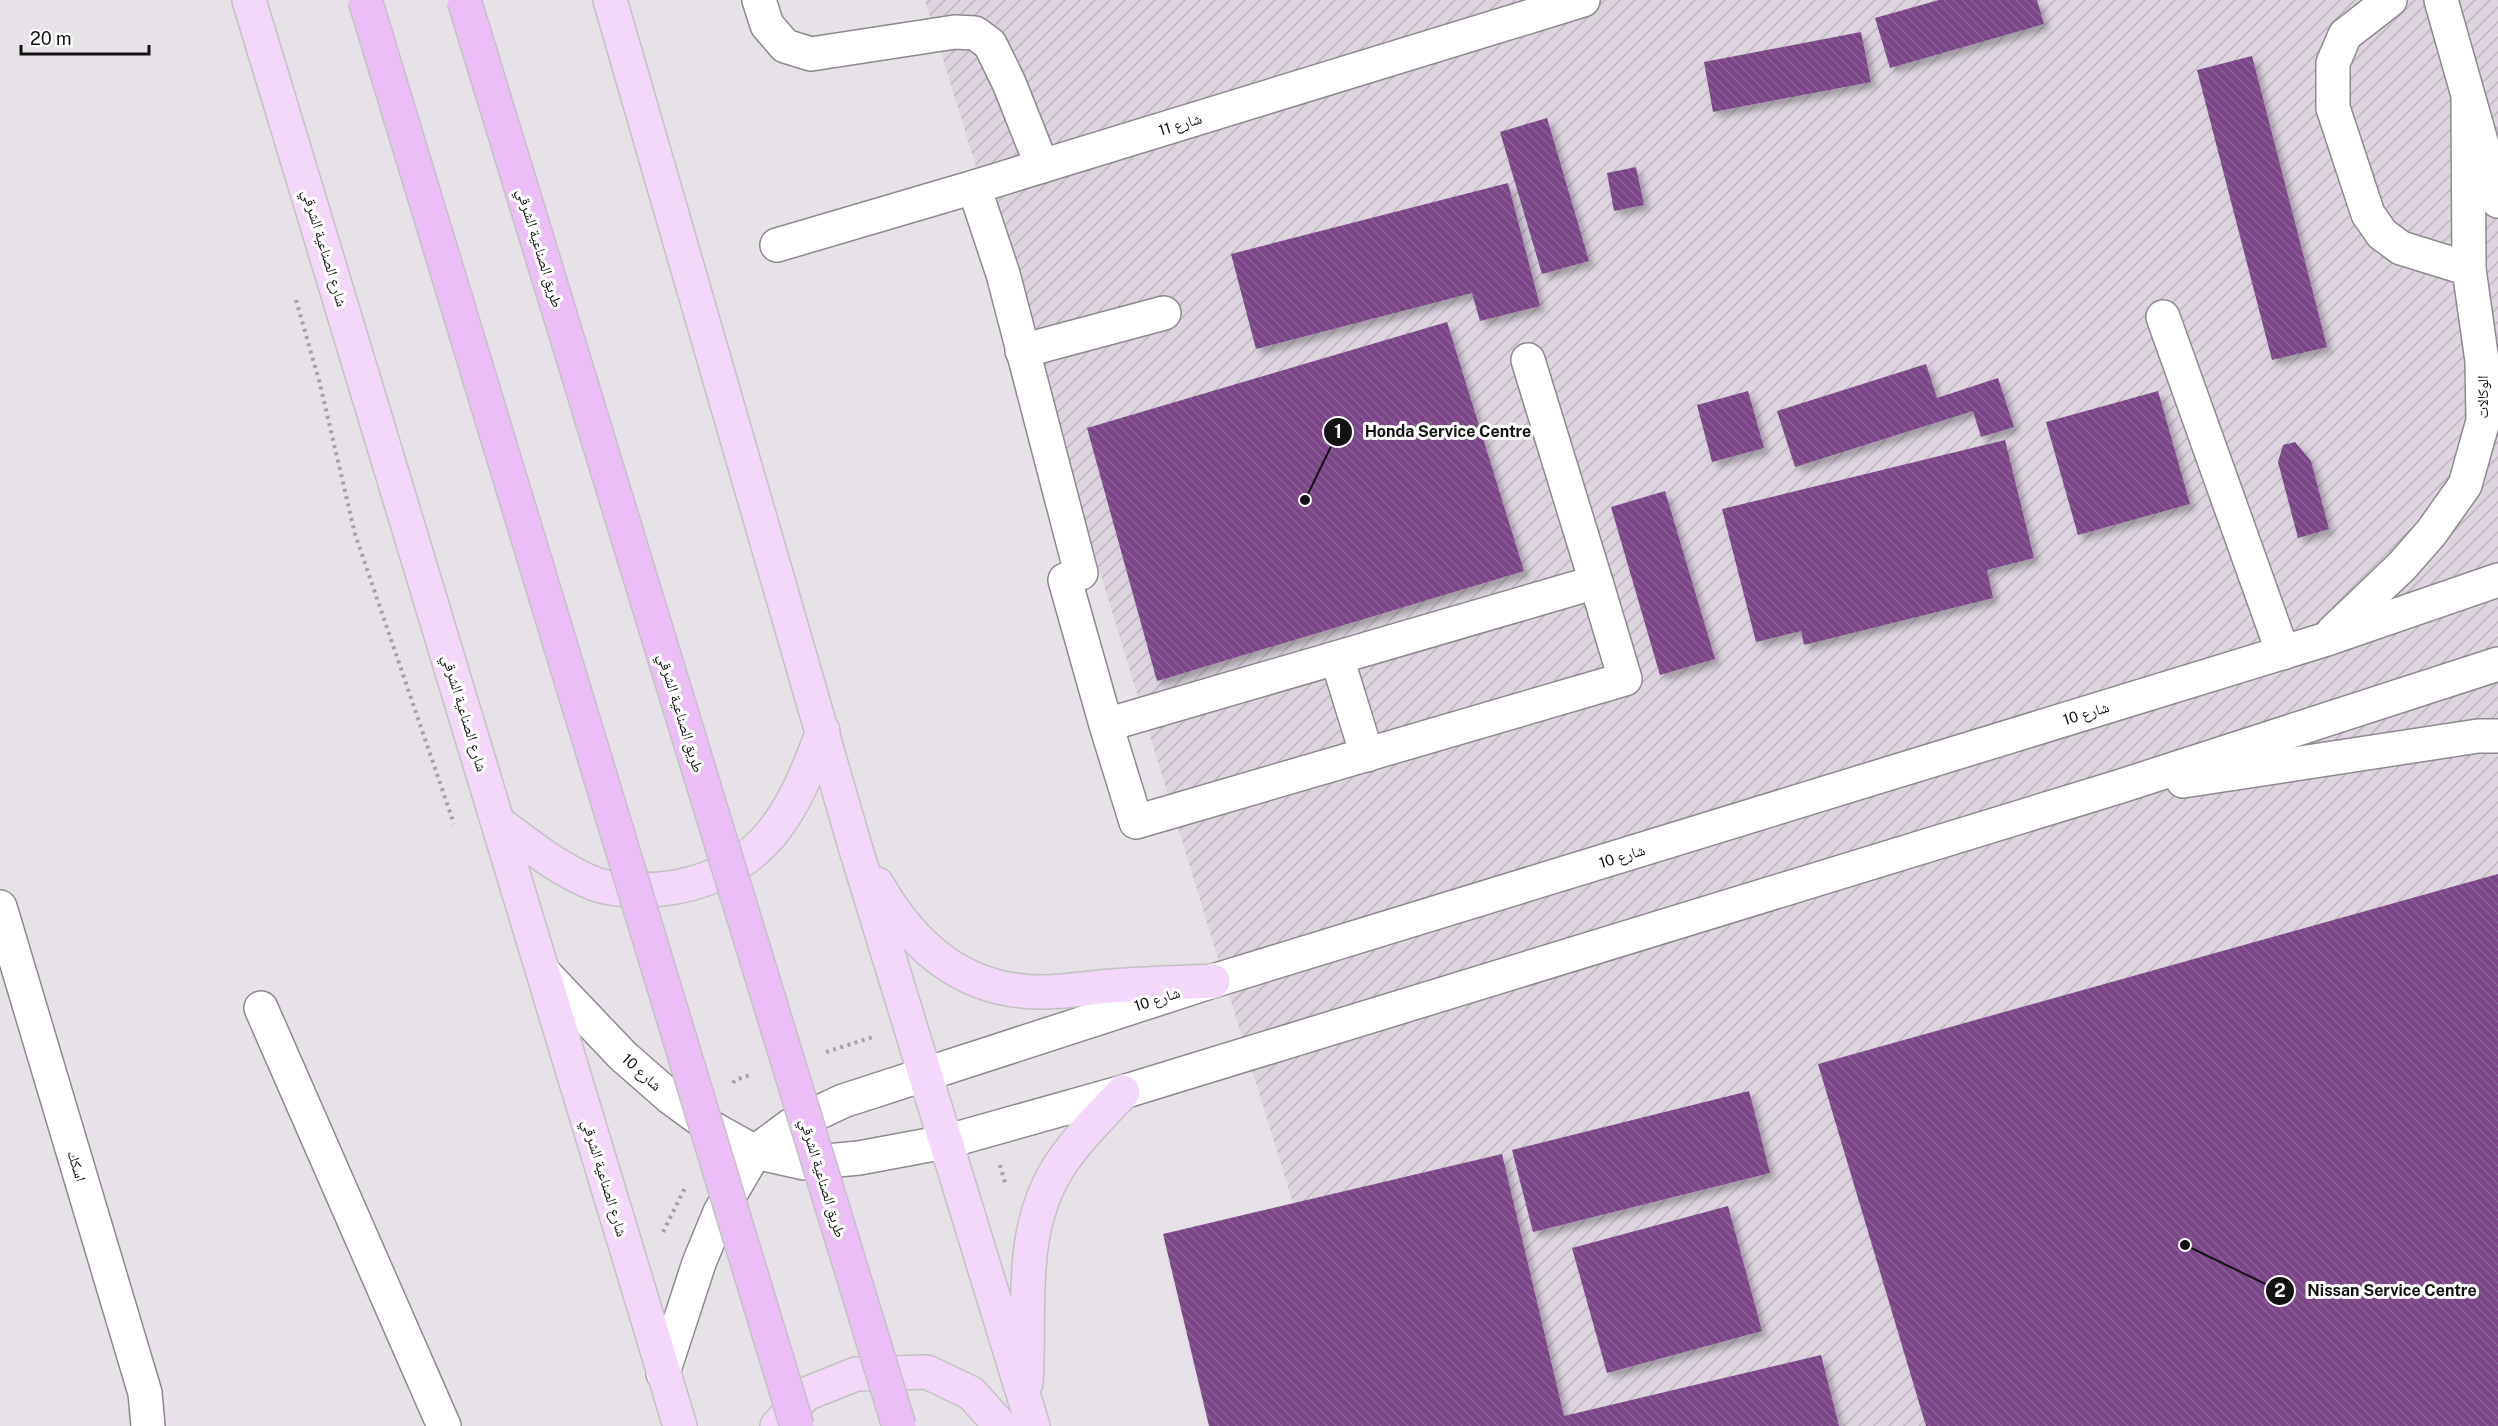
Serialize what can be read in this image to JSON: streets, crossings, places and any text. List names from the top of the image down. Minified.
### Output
{"streets":{"highway":["طريق الصناعية الشرقي"],"main road":["شارع الصناعية الشرقي"],"street":["شارع 11","الوكالات","شارع 10","اسكك"]},"crossings":[["شارع الصناعية الشرقي","شارع 10"],["الوكالات","شارع 10"]],"places":["Honda Service Centre","Nissan Service Centre"],"scale_bar":"20 m"}
